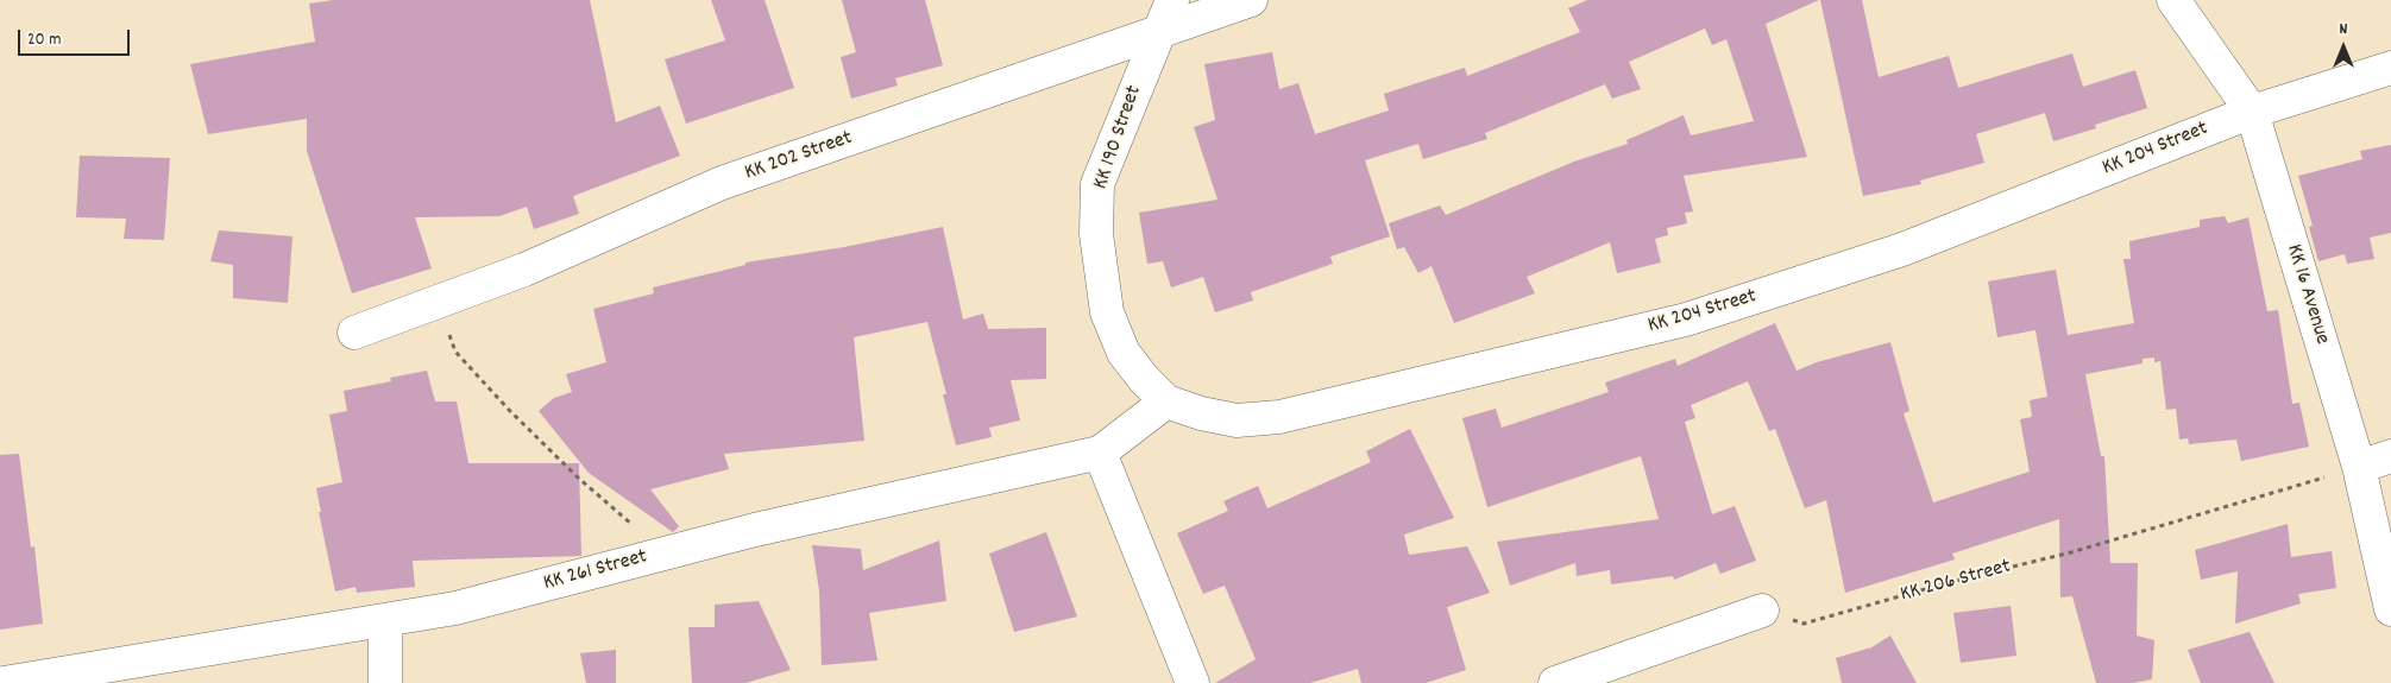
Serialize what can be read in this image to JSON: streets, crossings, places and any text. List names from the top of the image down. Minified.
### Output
{"streets":{"street":["KK 190 Street","KK 204 Street","KK 202 Street","KK 16 Avenue","KK 261 Street"],"path":["KK 206 Street"]},"crossings":[["KK 190 Street","KK 204 Street"],["KK 190 Street","KK 202 Street"],["KK 204 Street","KK 16 Avenue"],["KK 204 Street","KK 261 Street"],["KK 16 Avenue","KK 206 Street"]],"scale_bar":"20 m","north":"top"}
